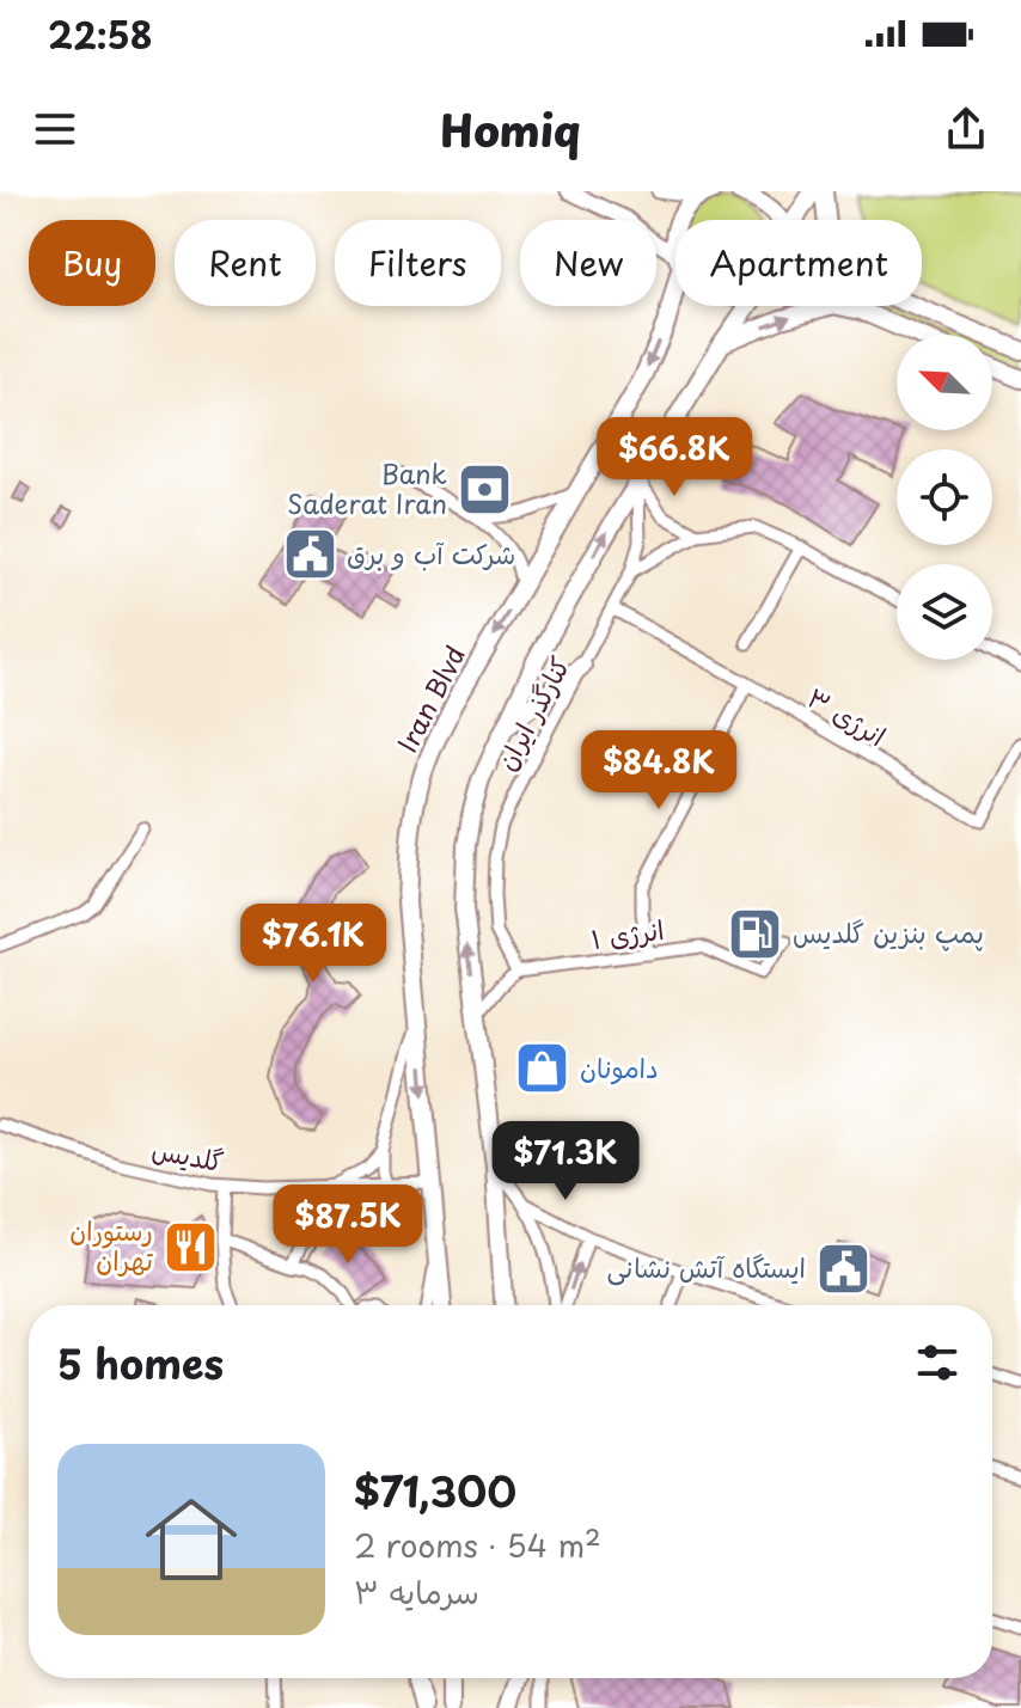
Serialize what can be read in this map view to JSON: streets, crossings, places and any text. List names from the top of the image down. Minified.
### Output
{"streets":{"main road":["Iran Blvd"],"street":["کنارگذر ایران","انرژی ۳","انرژی ۱","گلدیس"]},"crossings":[["Iran Blvd","گلدیس"],["کنارگذر ایران","انرژی ۳"],["کنارگذر ایران","انرژی ۱"]],"places":{"bank":["Bank Saderat Iran"],"public building":["شرکت آب و برق","ایستگاه آتش نشانی"],"fuel station":["پمپ بنزین گلدیس"],"shop":["دامونان"],"restaurant":["رستوران تهران"]},"north":"top left","page":{"status":"22:58","header":"Homiq","chip":["Buy","Rent","Filters","New","Apartment"],"price":["$66.8K","$84.8K","$76.1K","$71.3K","$87.5K"],"heading":"5 homes","list":[{"name":"$71,300","note":"2 rooms · 54 m² · سرمایه ۳"}]}}
